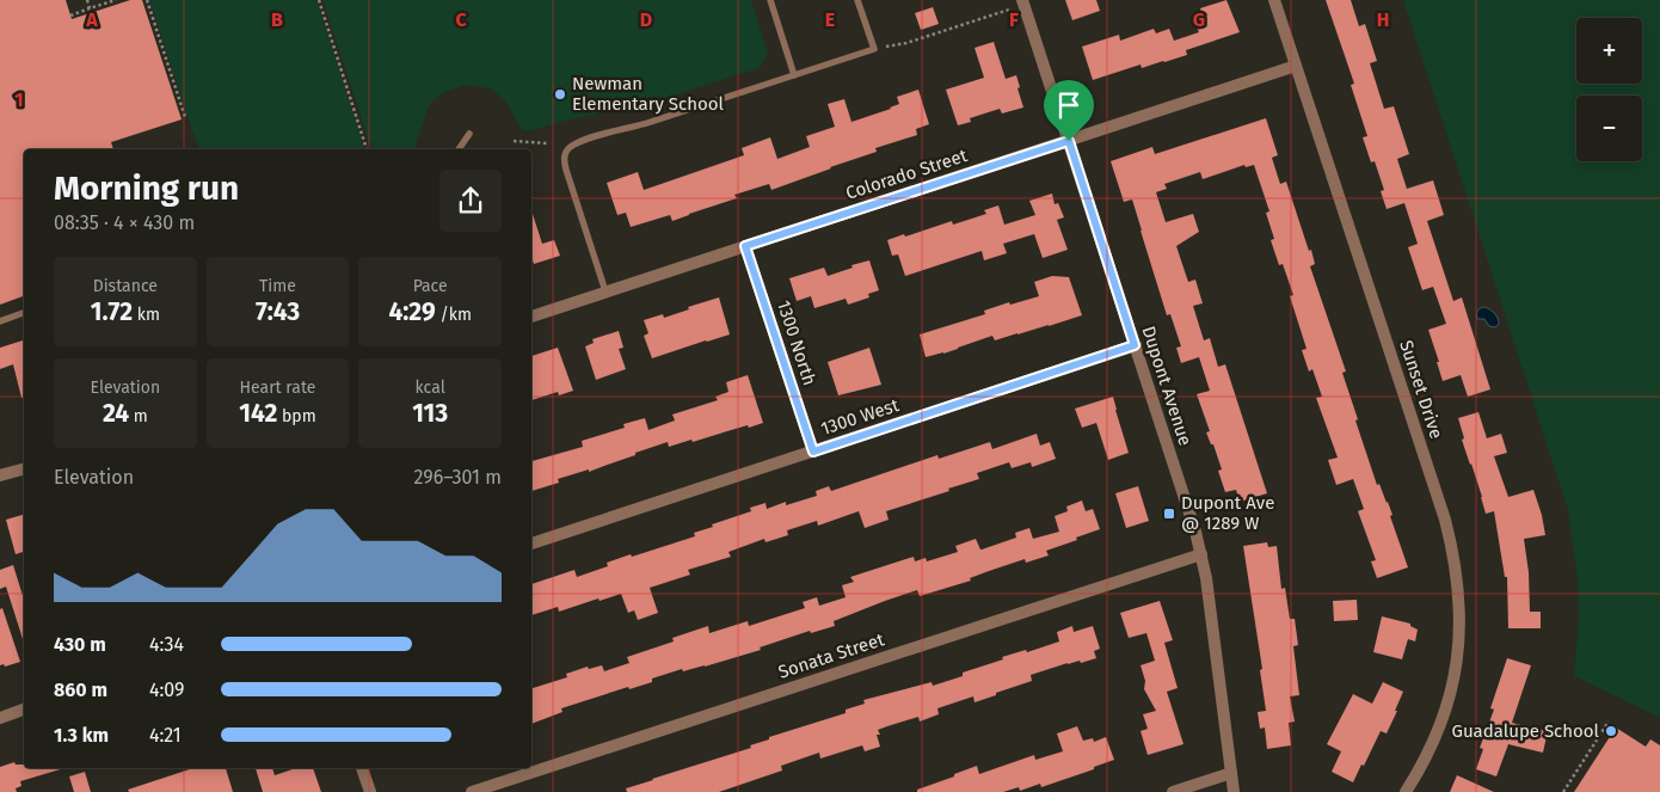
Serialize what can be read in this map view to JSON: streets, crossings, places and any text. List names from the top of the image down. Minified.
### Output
{"streets":{"street":["Colorado Street","1300 North","Dupont Avenue","Sunset Drive","1300 West","Sonata Street"]},"crossings":[["Colorado Street","1300 North"],["Colorado Street","Dupont Avenue"],["Colorado Street","Sunset Drive"],["1300 North","1300 West"],["Dupont Avenue","1300 West"],["Dupont Avenue","Sonata Street"]],"places":{"other":["Newman Elementary School","Guadalupe School"],"transit":["Dupont Ave @ 1289 W"]},"page":{"map_buttons":["+","−"],"heading":["Morning run","08:35 · 4 × 430 m"],"stats":[["Distance","1.72 km"],["Time","7:43"],["Pace","4:29 /km"],["Elevation","24 m"],["Heart rate","142 bpm"],["kcal","113"]],"chart":["Elevation","296–301 m"],"list":[{"name":"430 m","note":"4:34"},{"name":"860 m","note":"4:09"},{"name":"1.3 km","note":"4:21"}]},"grid":{"columns":["A","B","C","D","E","F","G","H"],"rows":["1"]}}
